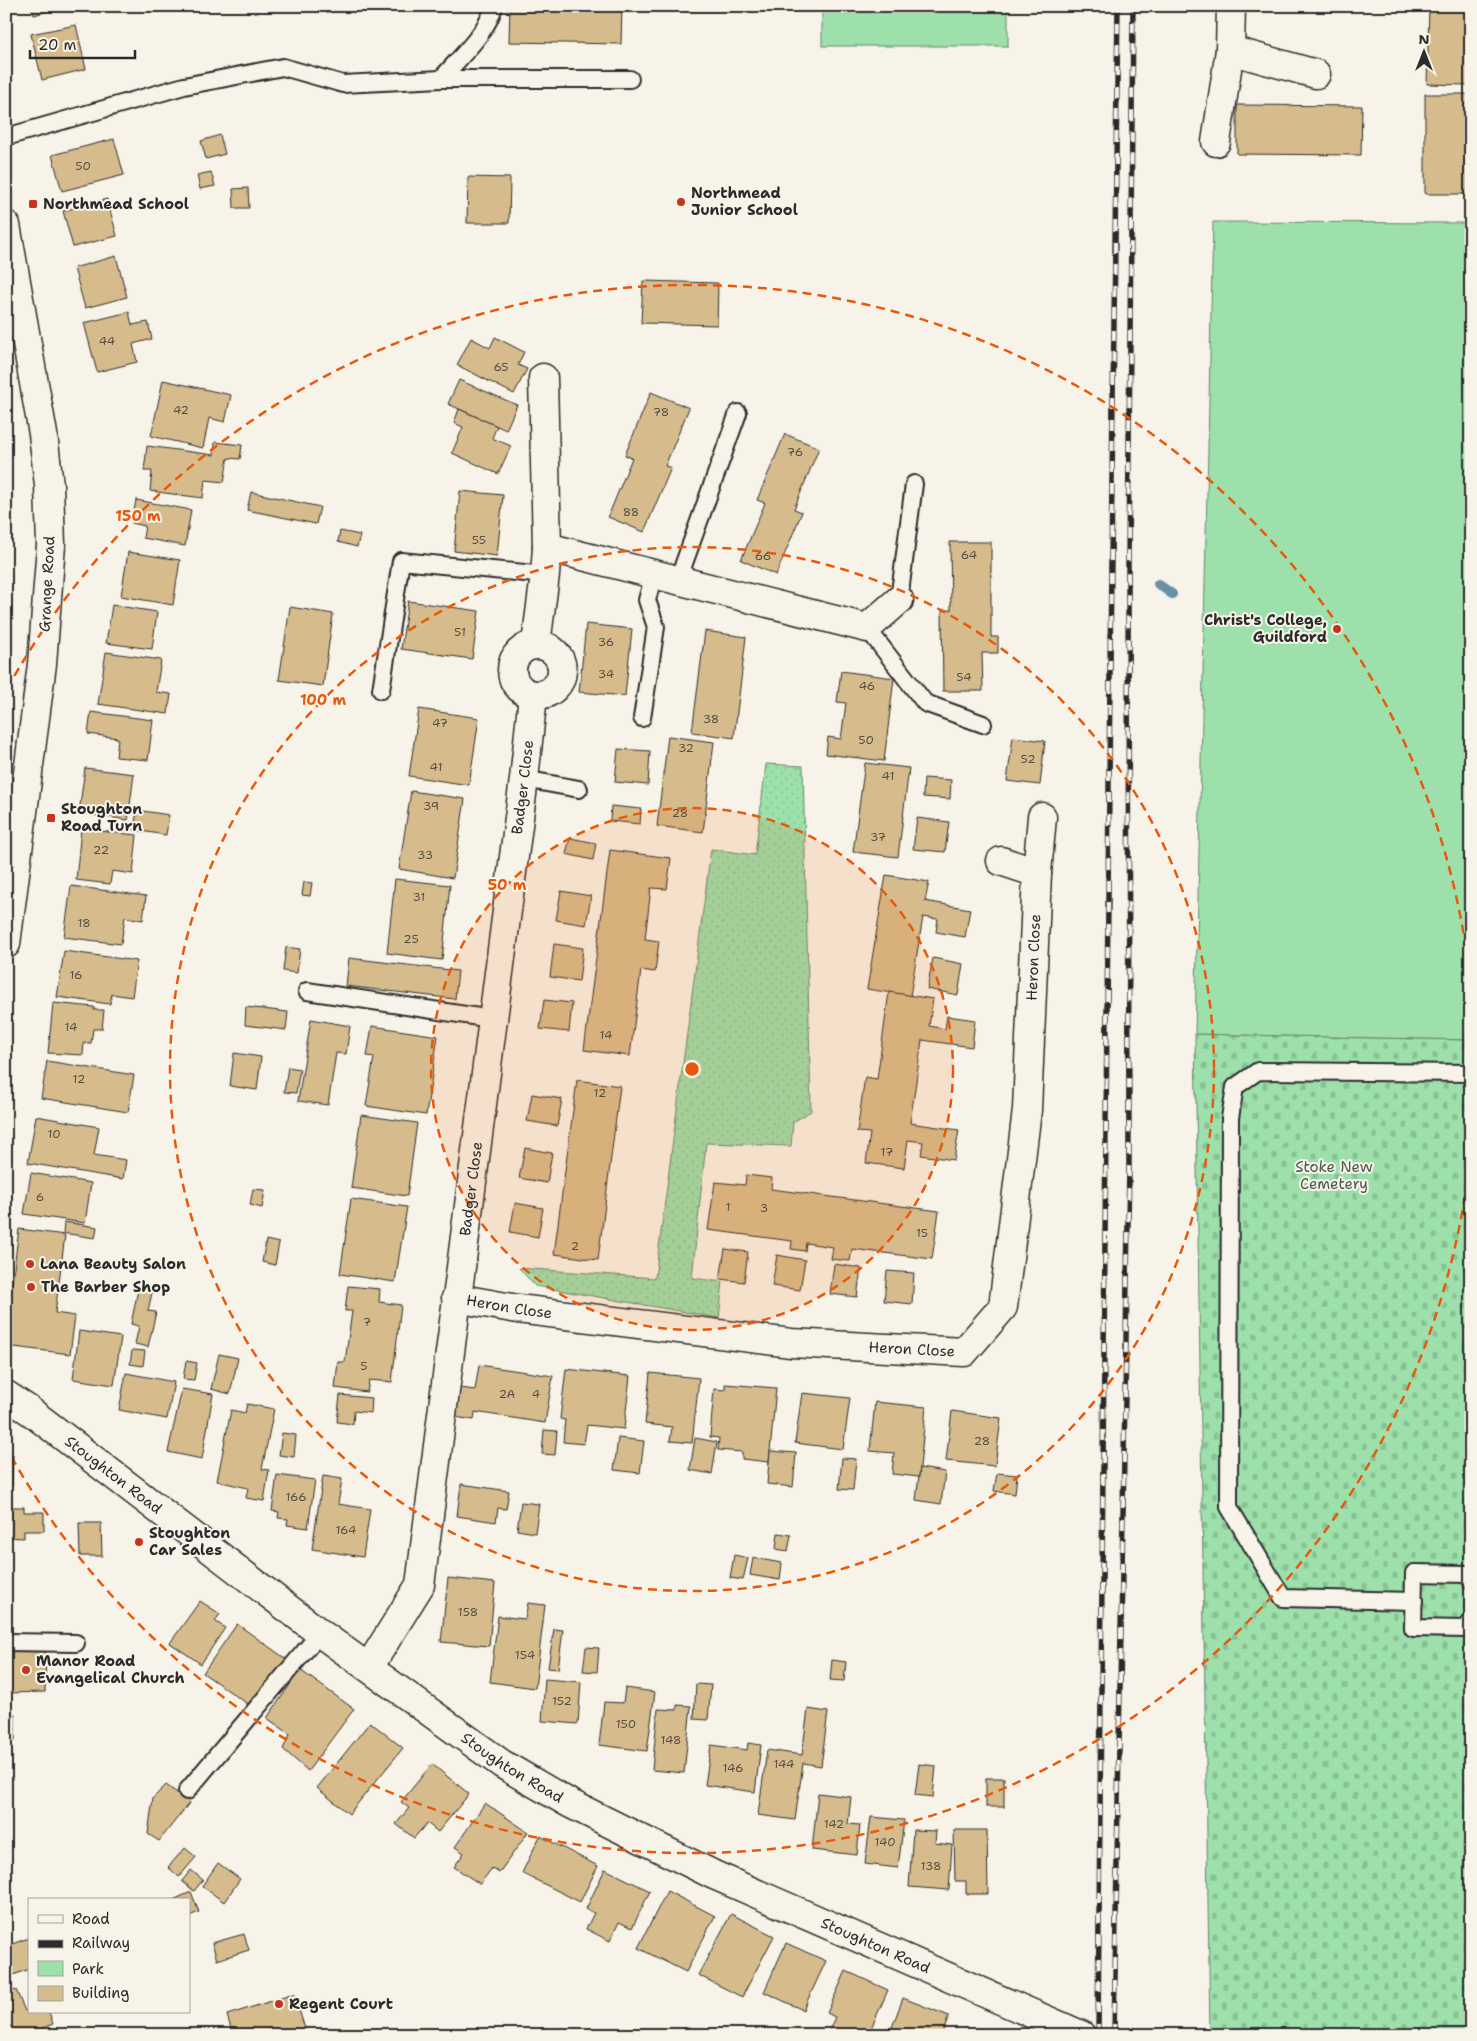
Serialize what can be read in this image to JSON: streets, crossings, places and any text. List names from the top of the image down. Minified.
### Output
{"streets":{"street":["Grange Road","Badger Close","Heron Close","Stoughton Road"]},"crossings":[["Badger Close","Heron Close"],["Badger Close","Stoughton Road"]],"parks":["Stoke New Cemetery"],"places":{"other":["Northmead Junior School","Christ's College, Guildford","Lana Beauty Salon","The Barber Shop","Stoughton Car Sales","Manor Road Evangelical Church","Regent Court"],"transit":["Northmead School","Stoughton Road Turn"]},"house_numbers":["50","44","65","42","78","76","88","55","64","66","51","36","34","54","46","38","47","50","32","52","41","41","39","28","37","22","33","31","18","25","16","14","14","12","12","10","17","6","1","3","15","2","7","5","2A","4","28","166","164","158","154","152","150","148","144","146","142","140","138"],"legend":["Road","Railway","Park","Building"],"scale_bar":"20 m","north":"top","rings":["150 m","100 m","50 m"]}
